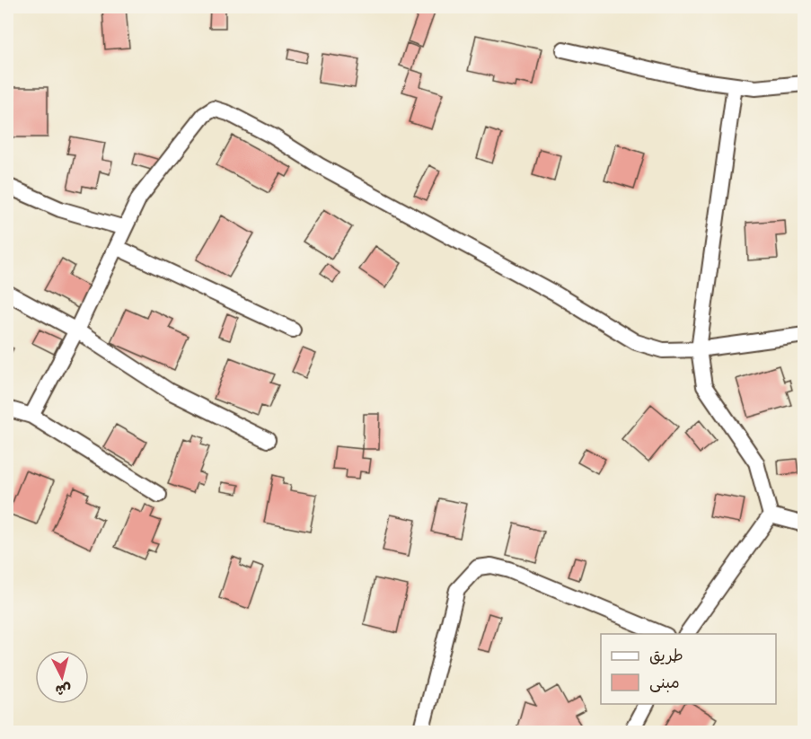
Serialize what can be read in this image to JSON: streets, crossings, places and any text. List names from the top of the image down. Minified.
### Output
{"legend":["طريق","مبنى"],"north":"bottom"}
